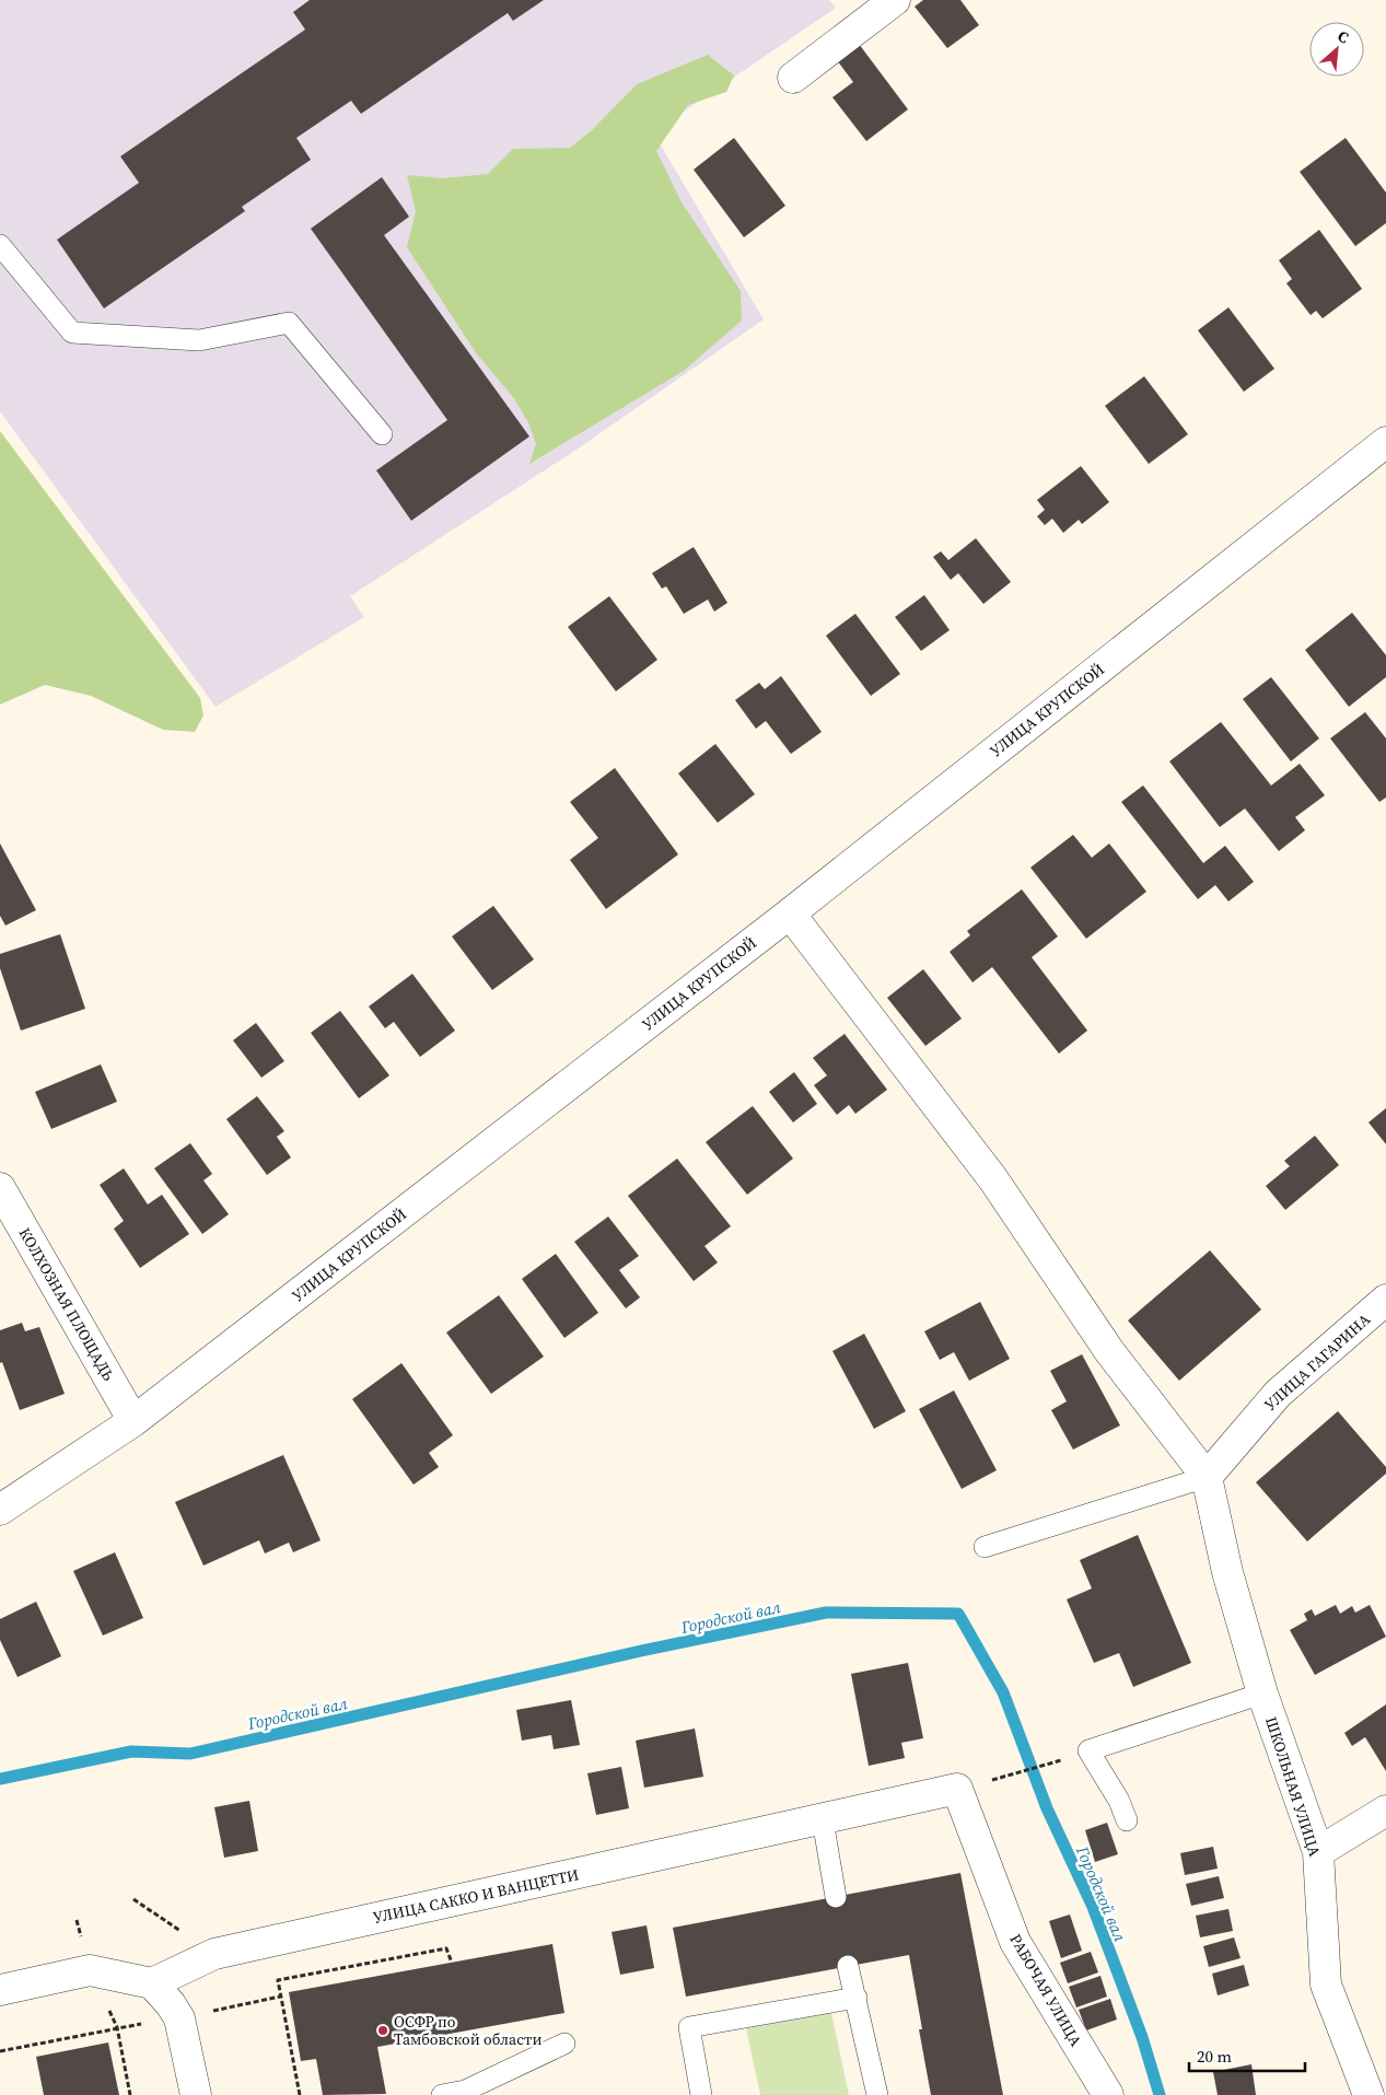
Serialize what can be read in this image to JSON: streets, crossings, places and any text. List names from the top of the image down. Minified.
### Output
{"streets":{"street":["УЛИЦА КРУПСКОЙ","КОЛХОЗНАЯ ПЛОЩАДЬ","УЛИЦА ГАГАРИНА","ШКОЛЬНАЯ УЛИЦА","УЛИЦА САККО И ВАНЦЕТТИ","РАБОЧАЯ УЛИЦА"]},"crossings":[["УЛИЦА КРУПСКОЙ","КОЛХОЗНАЯ ПЛОЩАДЬ"],["УЛИЦА ГАГАРИНА","ШКОЛЬНАЯ УЛИЦА"],["УЛИЦА САККО И ВАНЦЕТТИ","РАБОЧАЯ УЛИЦА"]],"water":["Городской вал"],"places":["ОСФР по Тамбовской области"],"scale_bar":"20 m","north":"top right"}
